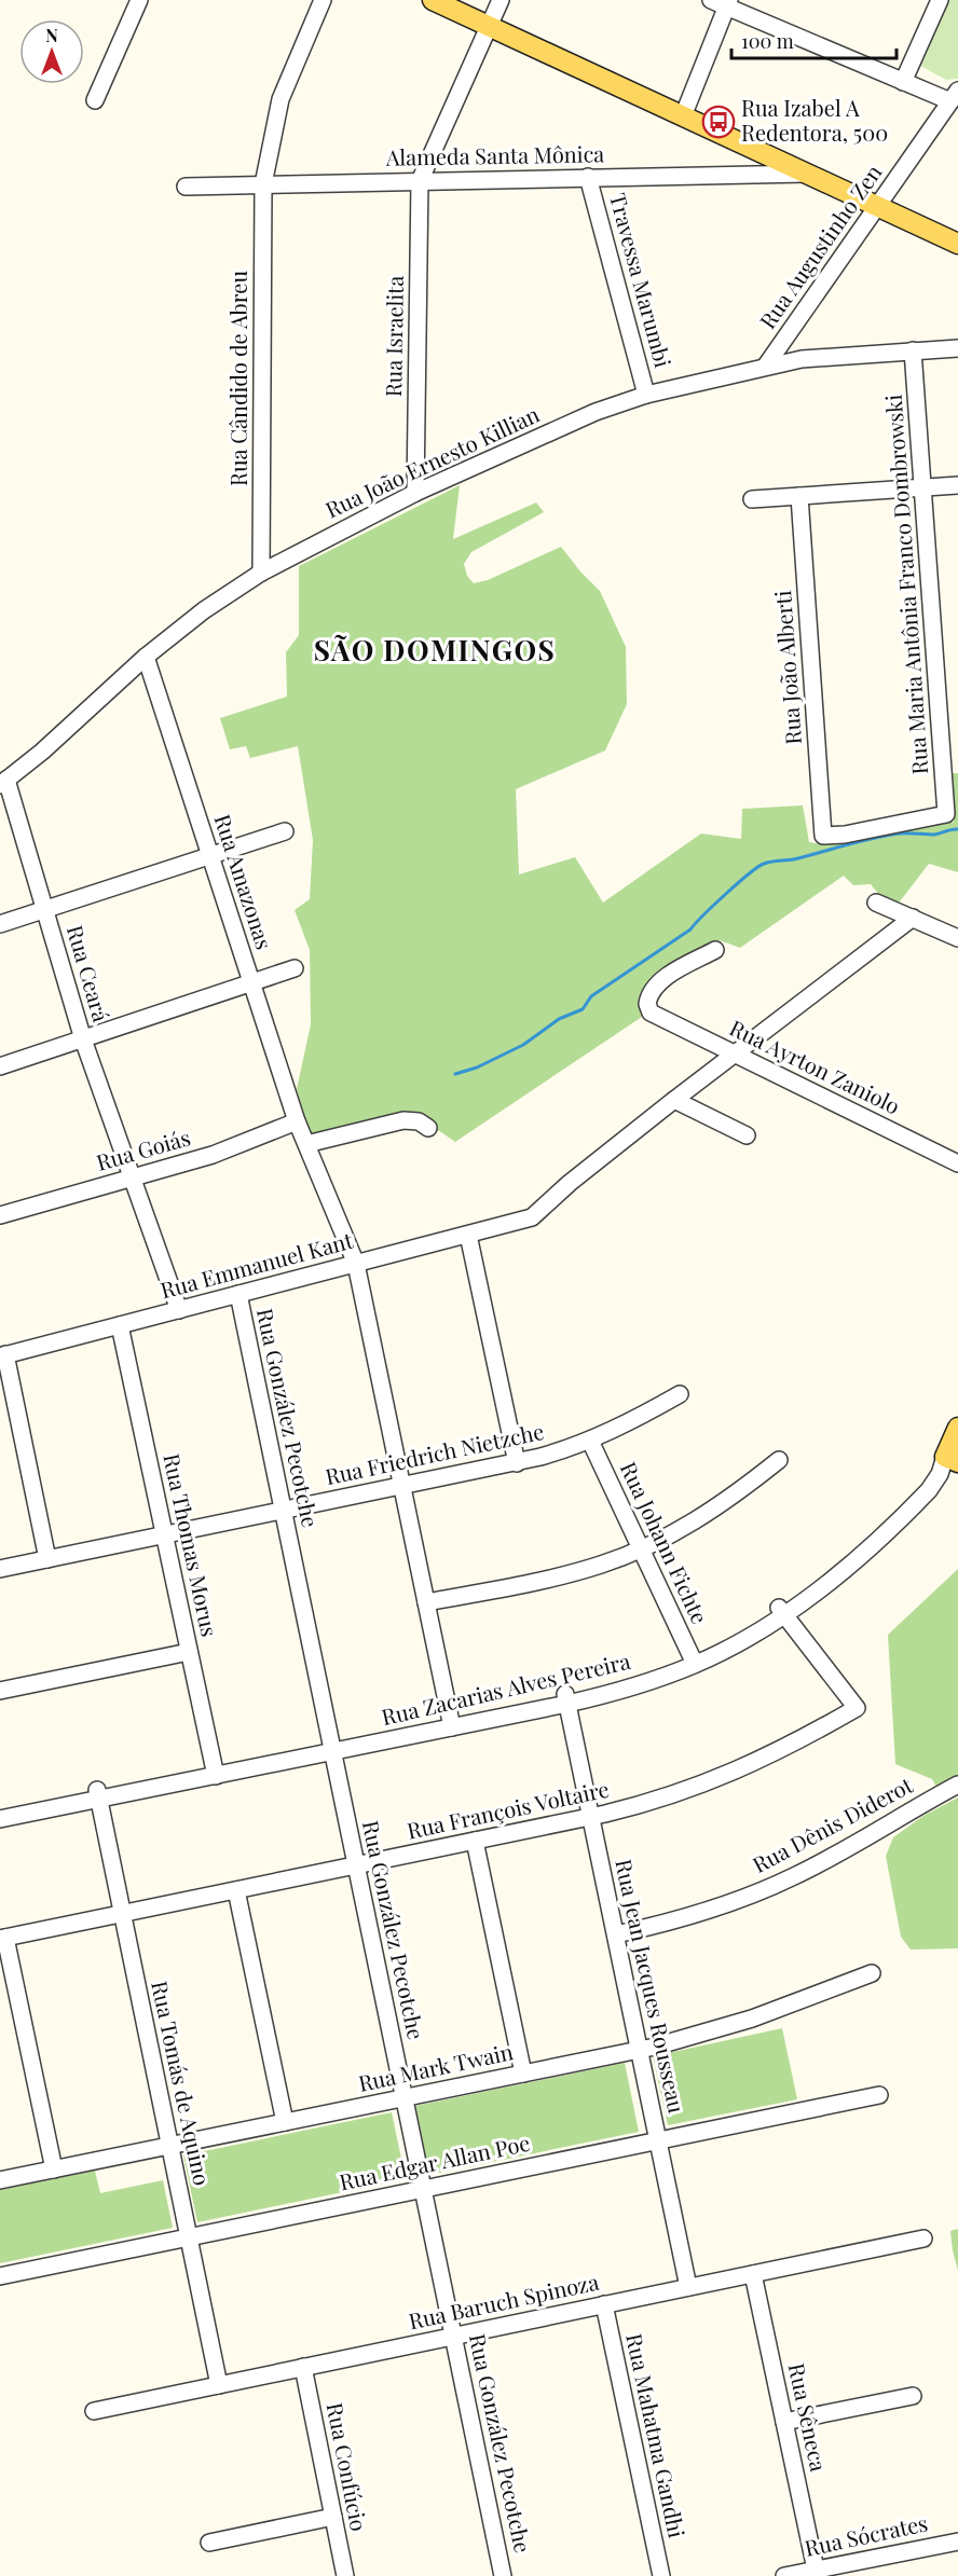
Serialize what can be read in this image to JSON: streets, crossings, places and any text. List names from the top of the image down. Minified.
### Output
{"streets":{"main road":["Rua Zacarias Alves Pereira"],"street":["Alameda Santa Mônica","Rua Augustinho Zen","Travessa Marumbi","Rua Israelita","Rua Cândido de Abreu","Rua João Ernesto Killian","Rua Maria Antônia Franco Dombrowski","Rua João Alberti","Rua Amazonas","Rua Ceará","Rua Ayrton Zaniolo","Rua Goiás","Rua Emmanuel Kant","Rua González Pecotche","Rua Friedrich Nietzche","Rua Johann Fichte","Rua Thomas Morus","Rua François Voltaire","Rua Dênis Diderot","Rua Jean Jacques Rousseau","Rua Mark Twain","Rua Tomás de Aquino","Rua Edgar Allan Poe","Rua Baruch Spinoza","Rua Sêneca","Rua Mahatma Gandhi","Rua Confúcio","Rua Sócrates"]},"crossings":[["Alameda Santa Mônica","Travessa Marumbi"],["Alameda Santa Mônica","Rua Israelita"],["Alameda Santa Mônica","Rua Cândido de Abreu"],["Rua Augustinho Zen","Rua João Ernesto Killian"],["Travessa Marumbi","Rua João Ernesto Killian"],["Rua Israelita","Rua João Ernesto Killian"],["Rua Cândido de Abreu","Rua João Ernesto Killian"],["Rua João Ernesto Killian","Rua Maria Antônia Franco Dombrowski"],["Rua João Ernesto Killian","Rua Amazonas"],["Rua João Ernesto Killian","Rua Ceará"],["Rua Maria Antônia Franco Dombrowski","Rua João Alberti"],["Rua Amazonas","Rua Goiás"],["Rua Amazonas","Rua Emmanuel Kant"],["Rua Amazonas","Rua Friedrich Nietzche"],["Rua Amazonas","Rua Zacarias Alves Pereira"],["Rua Ceará","Rua Goiás"],["Rua Ceará","Rua Emmanuel Kant"],["Rua Emmanuel Kant","Rua González Pecotche"],["Rua Emmanuel Kant","Rua Thomas Morus"],["Rua González Pecotche","Rua Friedrich Nietzche"],["Rua González Pecotche","Rua Zacarias Alves Pereira"],["Rua González Pecotche","Rua François Voltaire"],["Rua González Pecotche","Rua Mark Twain"],["Rua González Pecotche","Rua Edgar Allan Poe"],["Rua González Pecotche","Rua Baruch Spinoza"],["Rua Friedrich Nietzche","Rua Johann Fichte"],["Rua Friedrich Nietzche","Rua Thomas Morus"],["Rua Johann Fichte","Rua Zacarias Alves Pereira"],["Rua Thomas Morus","Rua Zacarias Alves Pereira"],["Rua Zacarias Alves Pereira","Rua François Voltaire"],["Rua Zacarias Alves Pereira","Rua Jean Jacques Rousseau"],["Rua Zacarias Alves Pereira","Rua Tomás de Aquino"],["Rua François Voltaire","Rua Jean Jacques Rousseau"],["Rua François Voltaire","Rua Tomás de Aquino"],["Rua Dênis Diderot","Rua Jean Jacques Rousseau"],["Rua Jean Jacques Rousseau","Rua Mark Twain"],["Rua Jean Jacques Rousseau","Rua Edgar Allan Poe"],["Rua Jean Jacques Rousseau","Rua Baruch Spinoza"],["Rua Mark Twain","Rua Tomás de Aquino"],["Rua Tomás de Aquino","Rua Edgar Allan Poe"],["Rua Tomás de Aquino","Rua Baruch Spinoza"],["Rua Baruch Spinoza","Rua Sêneca"],["Rua Baruch Spinoza","Rua Mahatma Gandhi"],["Rua Baruch Spinoza","Rua Confúcio"],["Rua Sêneca","Rua Sócrates"]],"districts":["SÃO DOMINGOS"],"places":{"bus stop":["Rua Izabel A Redentora, 500"]},"scale_bar":"100 m","north":"top"}
